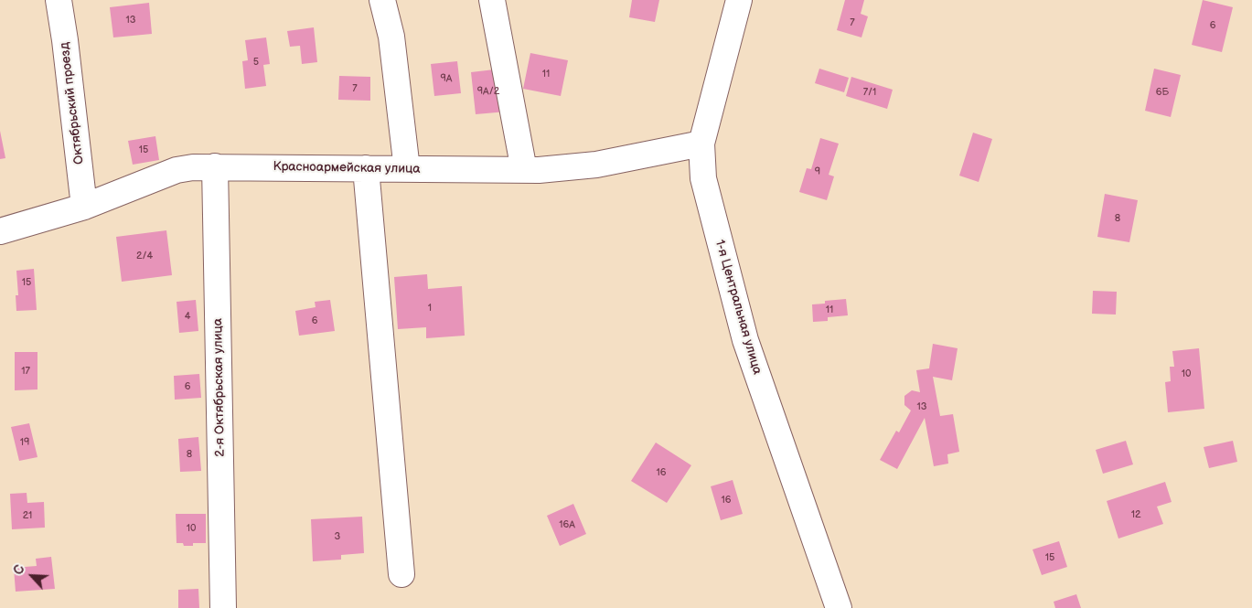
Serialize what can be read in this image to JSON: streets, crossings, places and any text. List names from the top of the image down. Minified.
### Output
{"streets":{"street":["Октябрьский проезд","Красноармейская улица","1-я Центральная улица","2-я Октябрьская улица"]},"crossings":[["Октябрьский проезд","Красноармейская улица"],["Красноармейская улица","1-я Центральная улица"],["Красноармейская улица","2-я Октябрьская улица"]],"house_numbers":["13","7","6","5","11","9А","7","9А/2","7/1","6Б","15","9","8","2/4","15","1","11","4","6","17","10","6","13","19","8","16","16","12","21","16А","10","3","15"],"north":"top left"}
